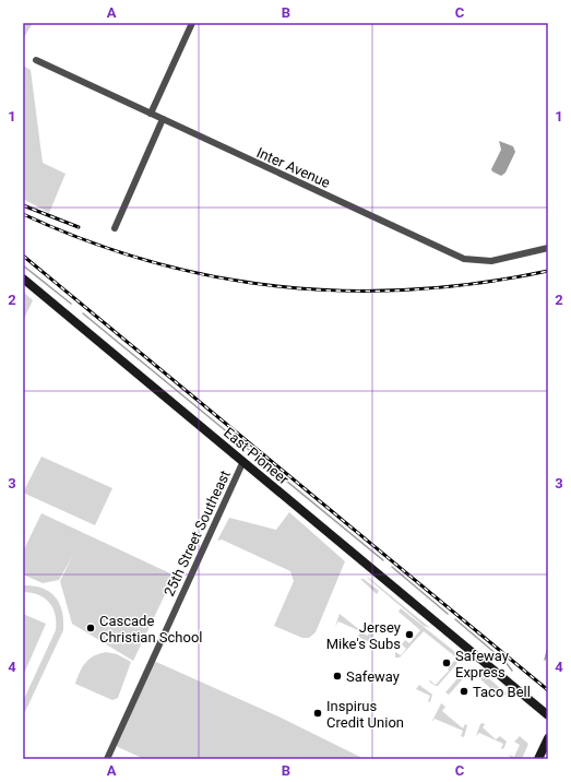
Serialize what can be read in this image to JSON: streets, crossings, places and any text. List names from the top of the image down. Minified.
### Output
{"streets":{"street":["Inter Avenue","East Pioneer","25th Street Southeast"]},"crossings":[["East Pioneer","25th Street Southeast"]],"places":["Cascade Christian School","Jersey Mike's Subs","Safeway Express","Safeway","Taco Bell","Inspirus Credit Union"],"grid":{"columns":["A","B","C"],"rows":["1","2","3","4"]}}
